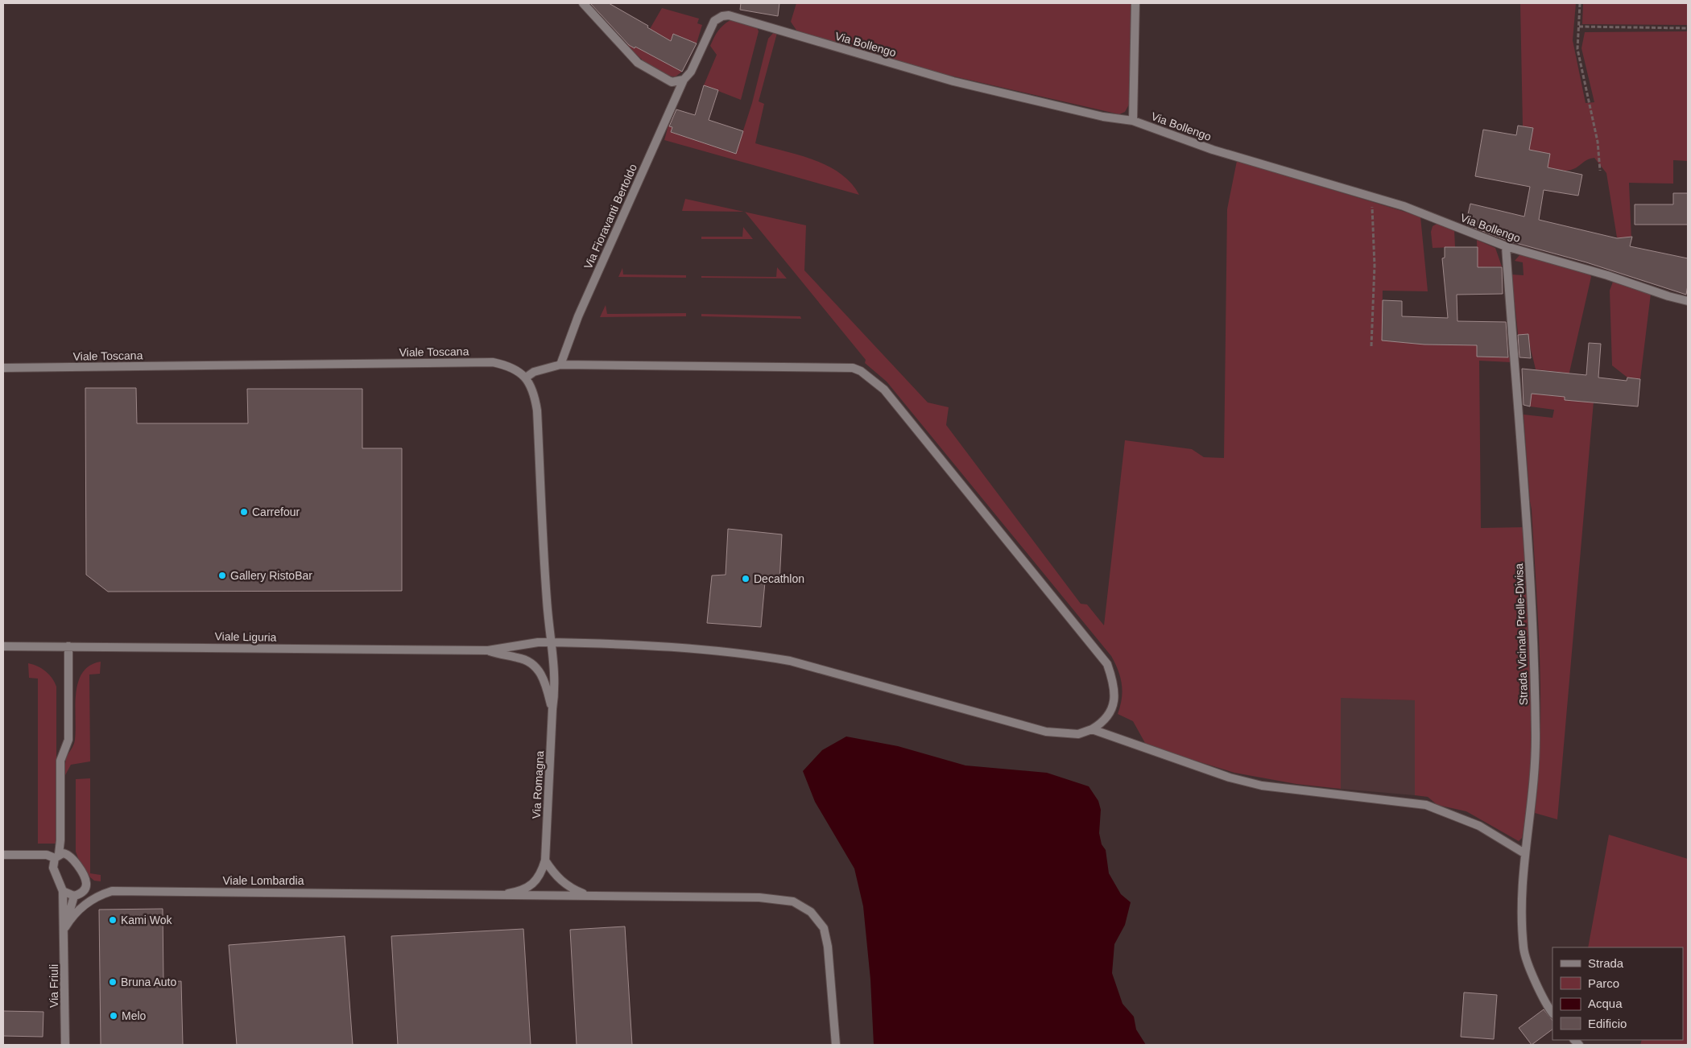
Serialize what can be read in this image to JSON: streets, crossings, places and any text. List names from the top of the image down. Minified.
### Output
{"streets":{"street":["Via Bollengo","Via Fioravanti Bertoldo","Viale Toscana","Strada Vicinale Prelle-Divisa","Viale Liguria","Via Romagna","Viale Lombardia","Via Friuli"]},"crossings":[["Via Bollengo","Via Fioravanti Bertoldo"],["Via Bollengo","Strada Vicinale Prelle-Divisa"],["Viale Toscana","Via Romagna"],["Viale Lombardia","Via Friuli"]],"places":["Carrefour","Gallery RistoBar","Decathlon","Kami Wok","Bruna Auto","Melo"],"legend":["Strada","Parco","Acqua","Edificio"]}
